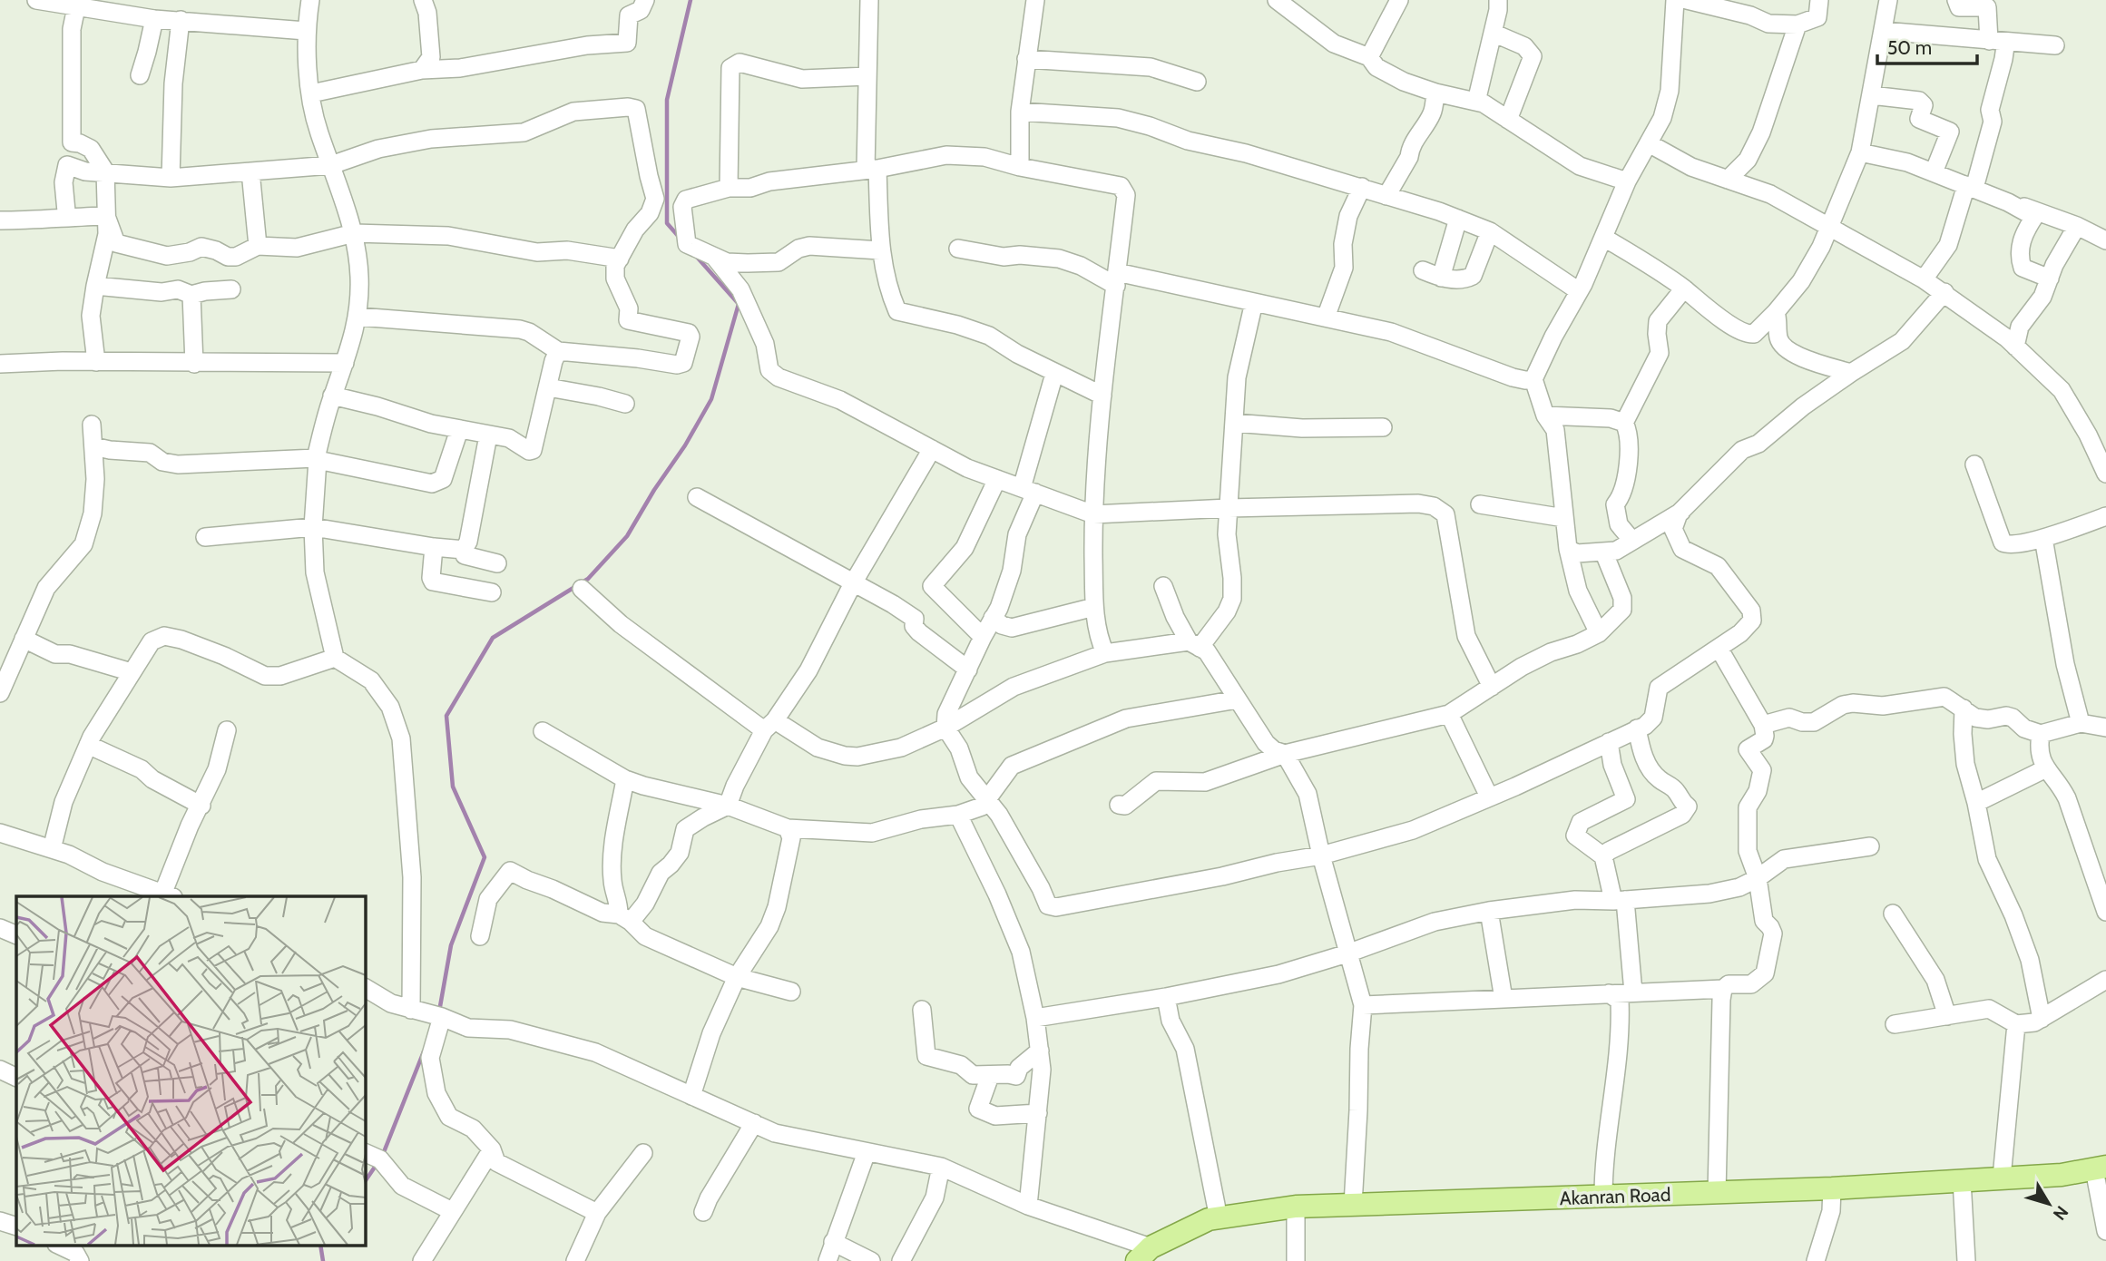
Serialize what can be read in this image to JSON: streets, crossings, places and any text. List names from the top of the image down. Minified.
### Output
{"streets":{"main road":["Akanran Road"]},"scale_bar":"50 m","north":"bottom right"}
